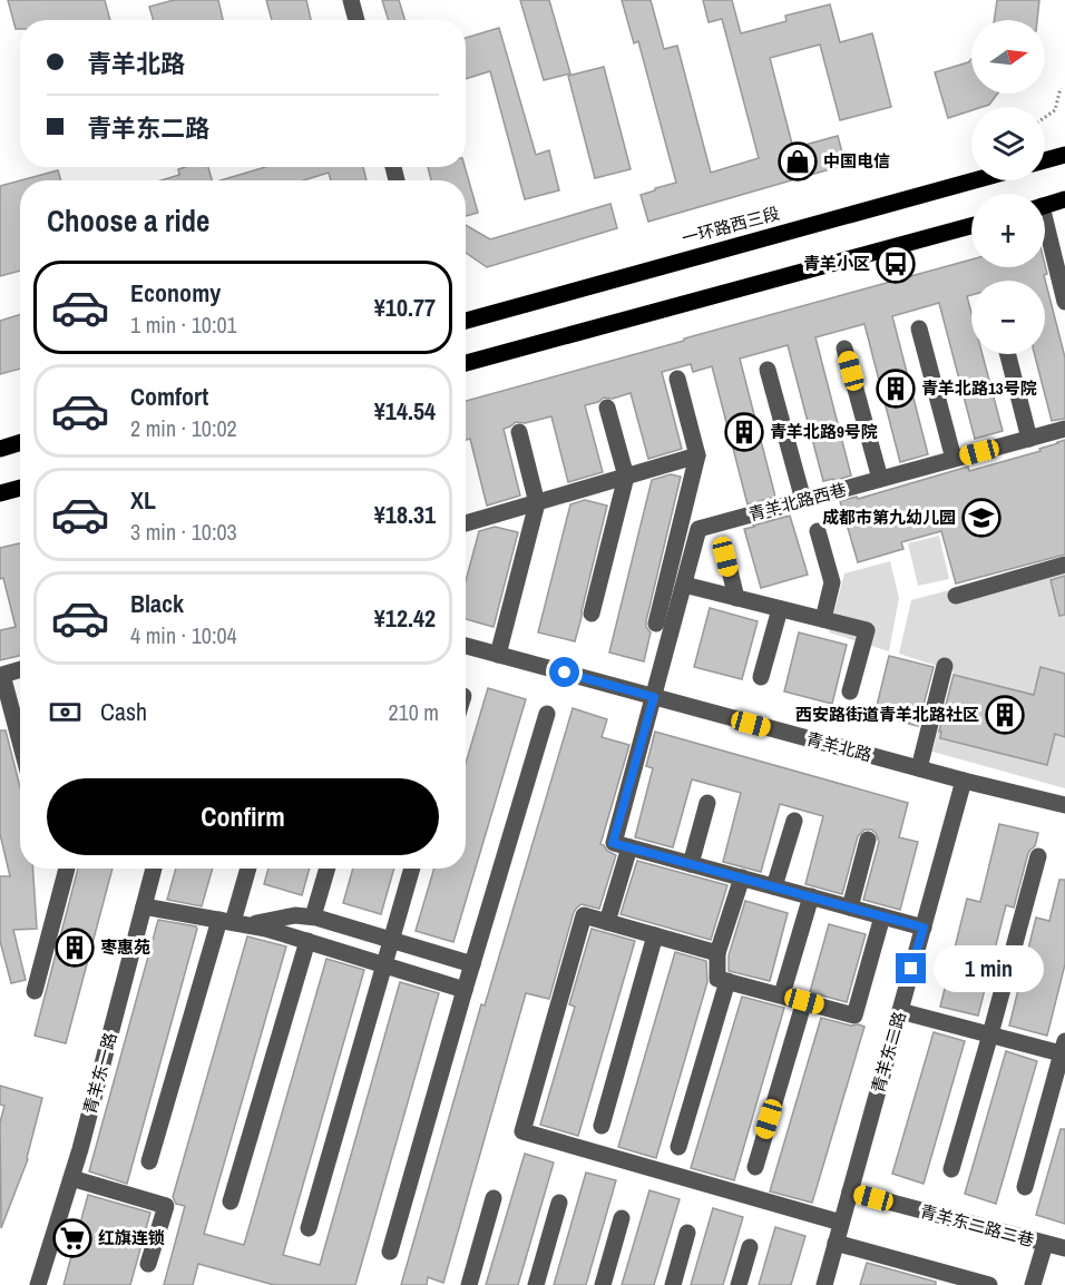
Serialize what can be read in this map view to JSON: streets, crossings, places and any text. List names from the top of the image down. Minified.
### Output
{"streets":{"main road":["一环路西三段"],"street":["青羊北路西巷","青羊北路","青羊东二路","青羊东一路","青羊东二路二巷"]},"crossings":[["青羊北路西巷","青羊北路"],["青羊北路","青羊东二路"],["青羊东二路","青羊东二路二巷"]],"places":{"shop":["中国电信"],"bus stop":["青羊小区"],"building":["青羊北路13号院","青羊北路9号院","西安路街道青羊北路社区","枣惠苑"],"school or university":["成都市第九幼儿园"],"supermarket":["红旗连锁"]},"north":"right","page":{"map_buttons":["+","−"],"banner":["青羊北路","青羊东二路"],"heading":"Choose a ride","list":[{"name":"Economy","note":"1 min · 10:01","value":"¥10.77"},{"name":"Comfort","note":"2 min · 10:02","value":"¥14.54"},{"name":"XL","note":"3 min · 10:03","value":"¥18.31"},{"name":"Black","note":"4 min · 10:04","value":"¥12.42"}],"pay":["Cash","210 m"],"buttons":"Confirm","bubble":"1 min"}}
